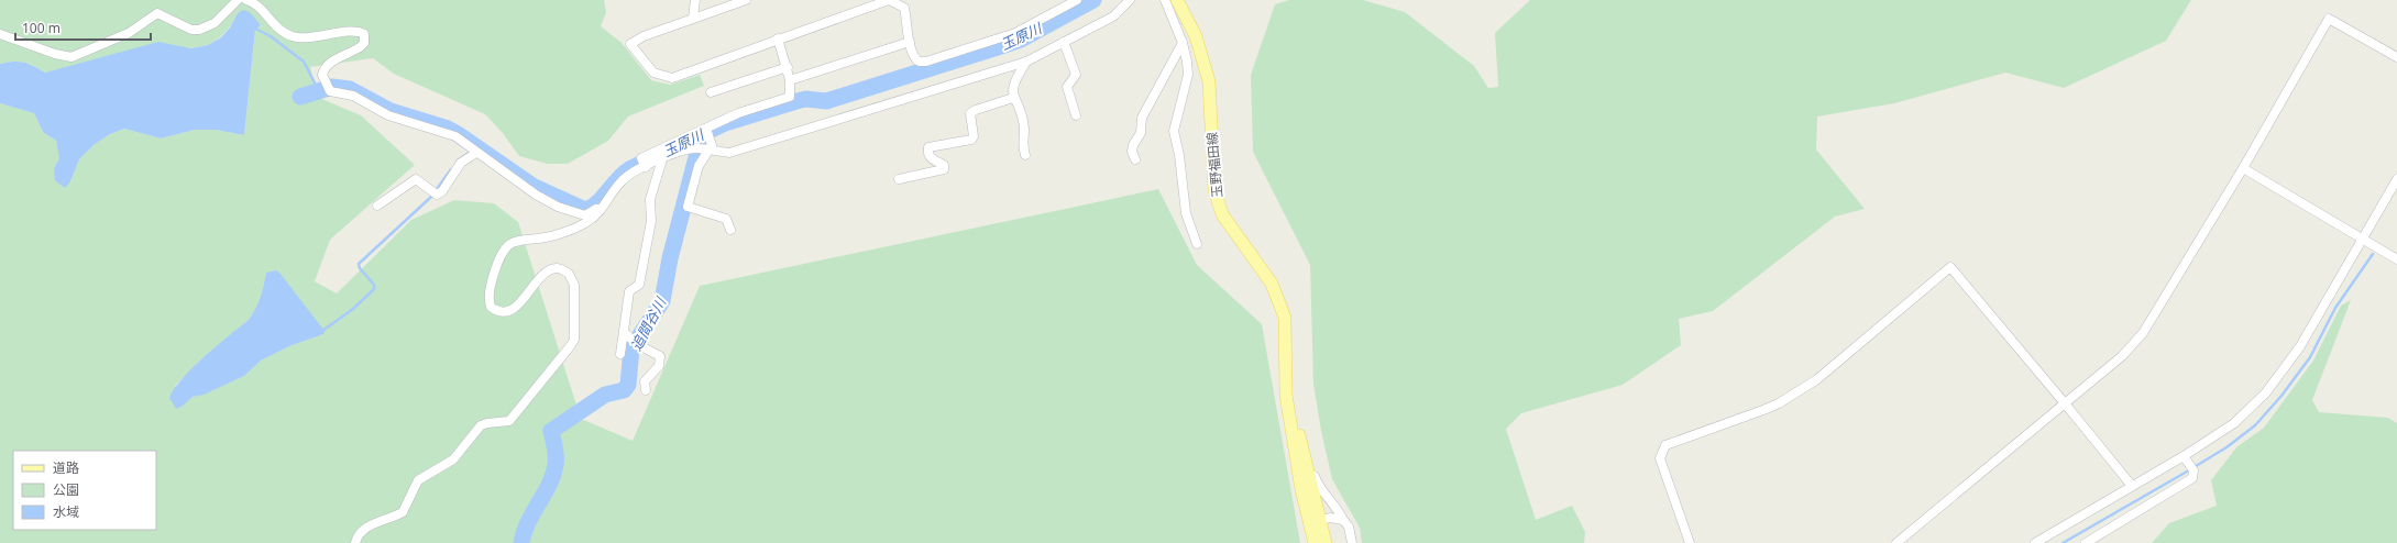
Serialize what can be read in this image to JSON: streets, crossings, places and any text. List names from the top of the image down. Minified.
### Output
{"streets":{"main road":["玉野福田線"]},"water":["玉原川","追間谷川"],"legend":["道路","公園","水域"],"scale_bar":"100 m"}
